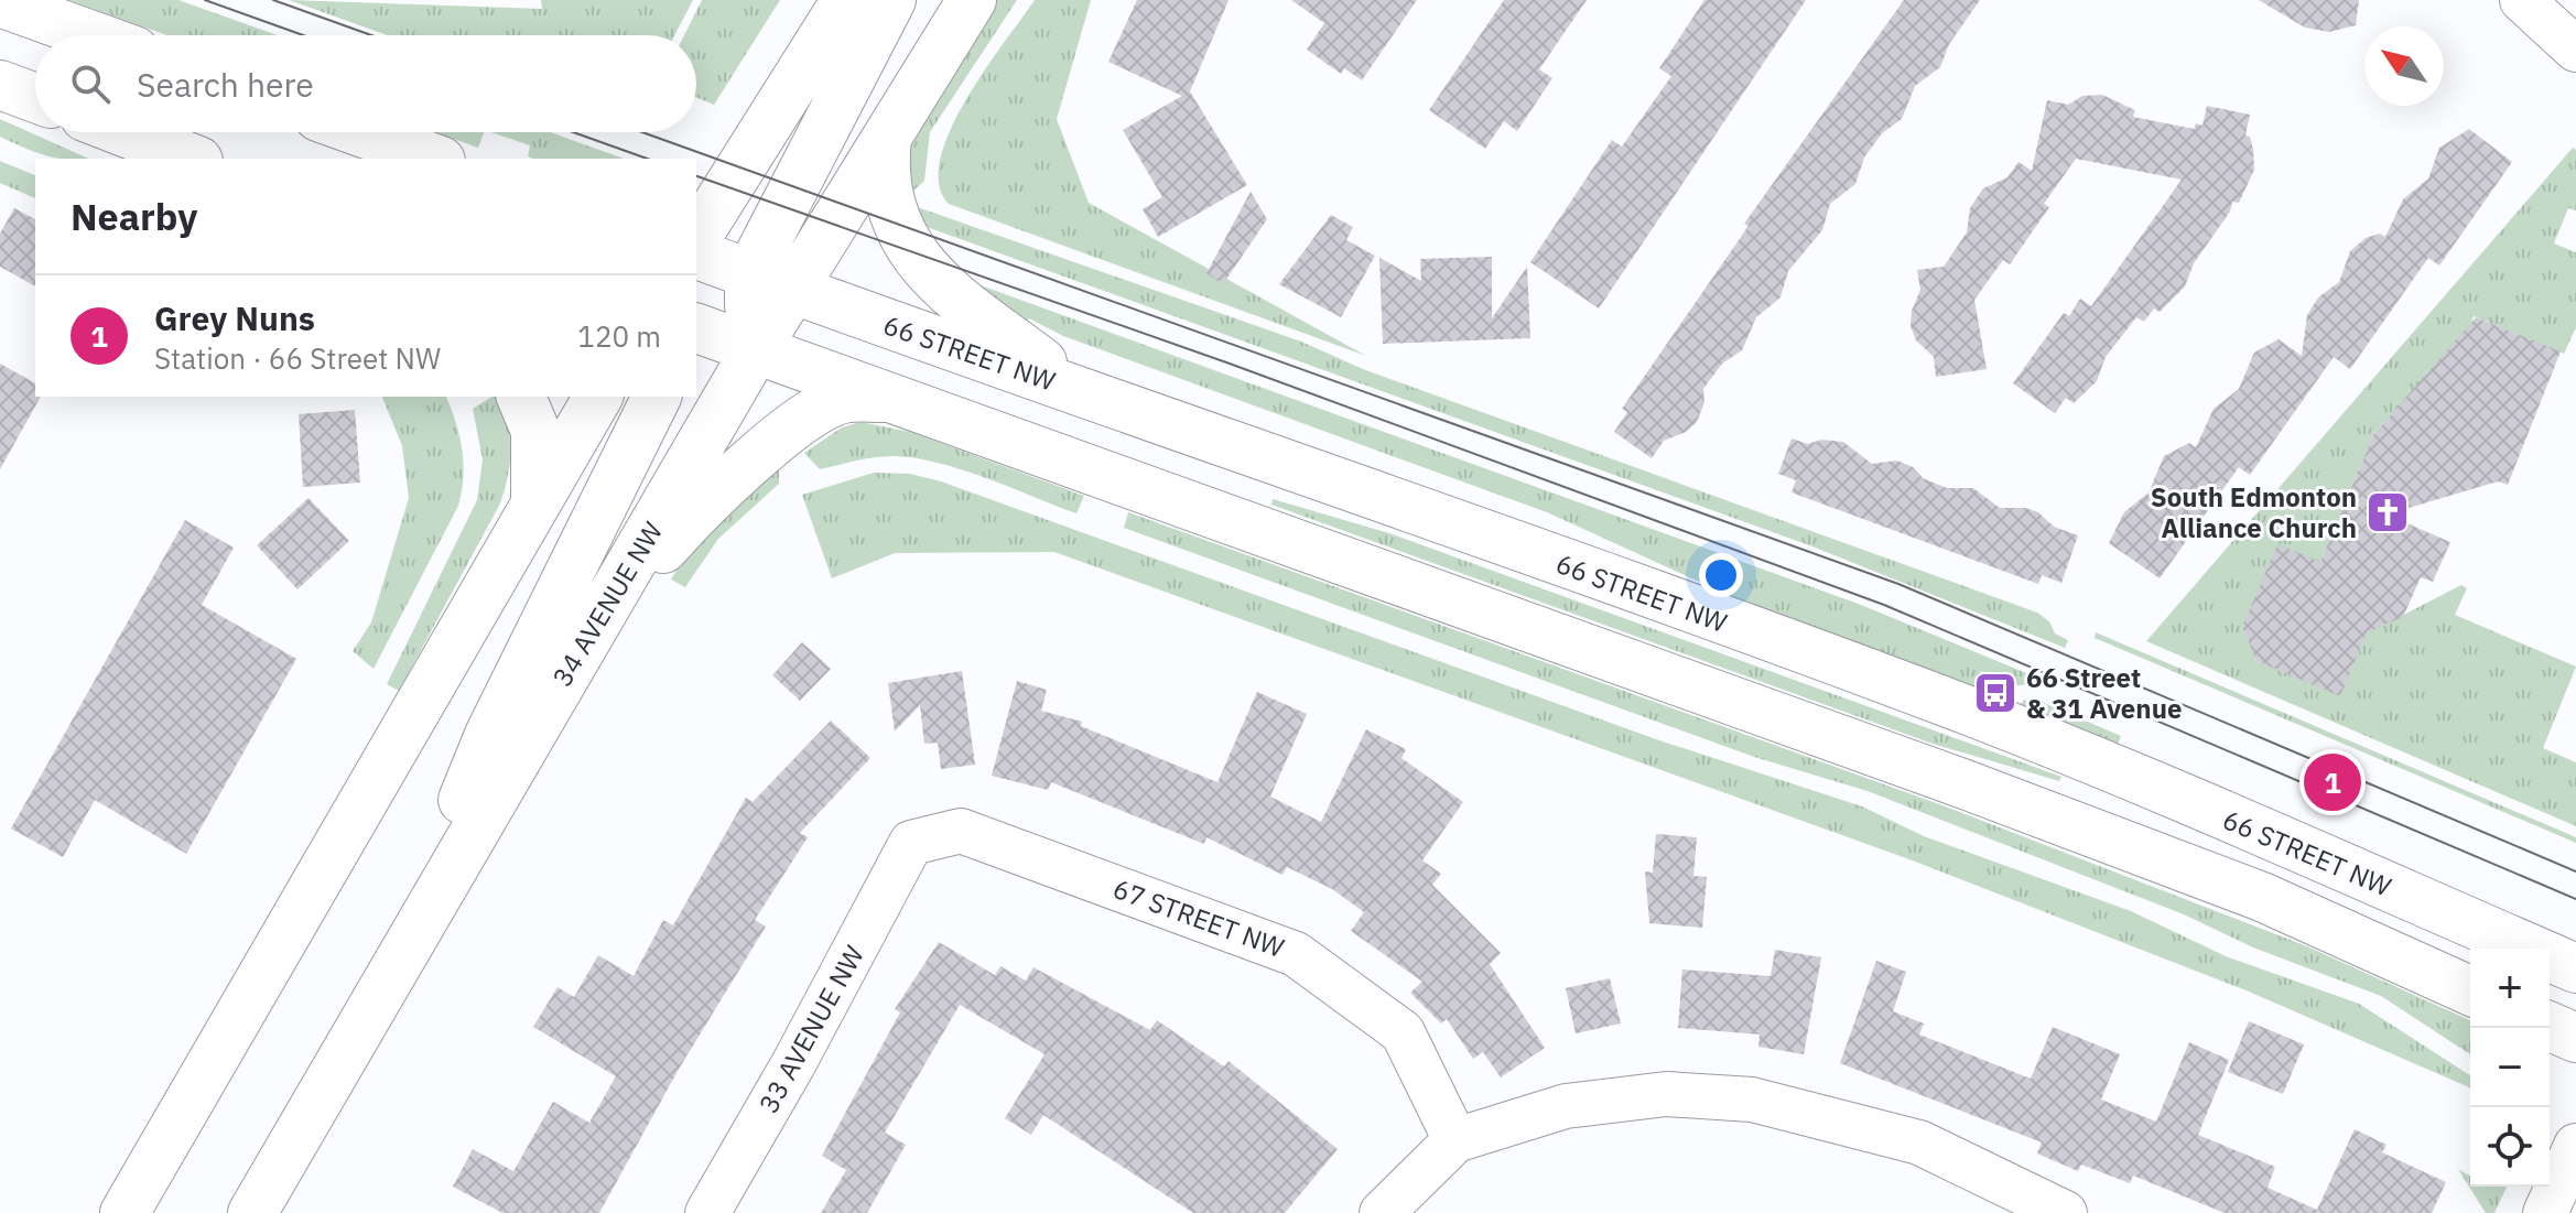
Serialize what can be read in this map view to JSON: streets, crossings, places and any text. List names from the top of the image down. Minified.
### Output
{"streets":{"main road":["66 STREET NW","34 AVENUE NW"],"street":["67 STREET NW","33 AVENUE NW"]},"crossings":[["67 STREET NW","33 AVENUE NW"]],"places":{"church":["South Edmonton Alliance Church"],"bus stop":["66 Street & 31 Avenue"]},"north":"top left","page":{"search":"Search here","heading":"Nearby","list":[{"mark":"1","name":"Grey Nuns","note":"Station · 66 Street NW","value":"120 m"}],"pins":"1","map_buttons":["+","−"]}}
